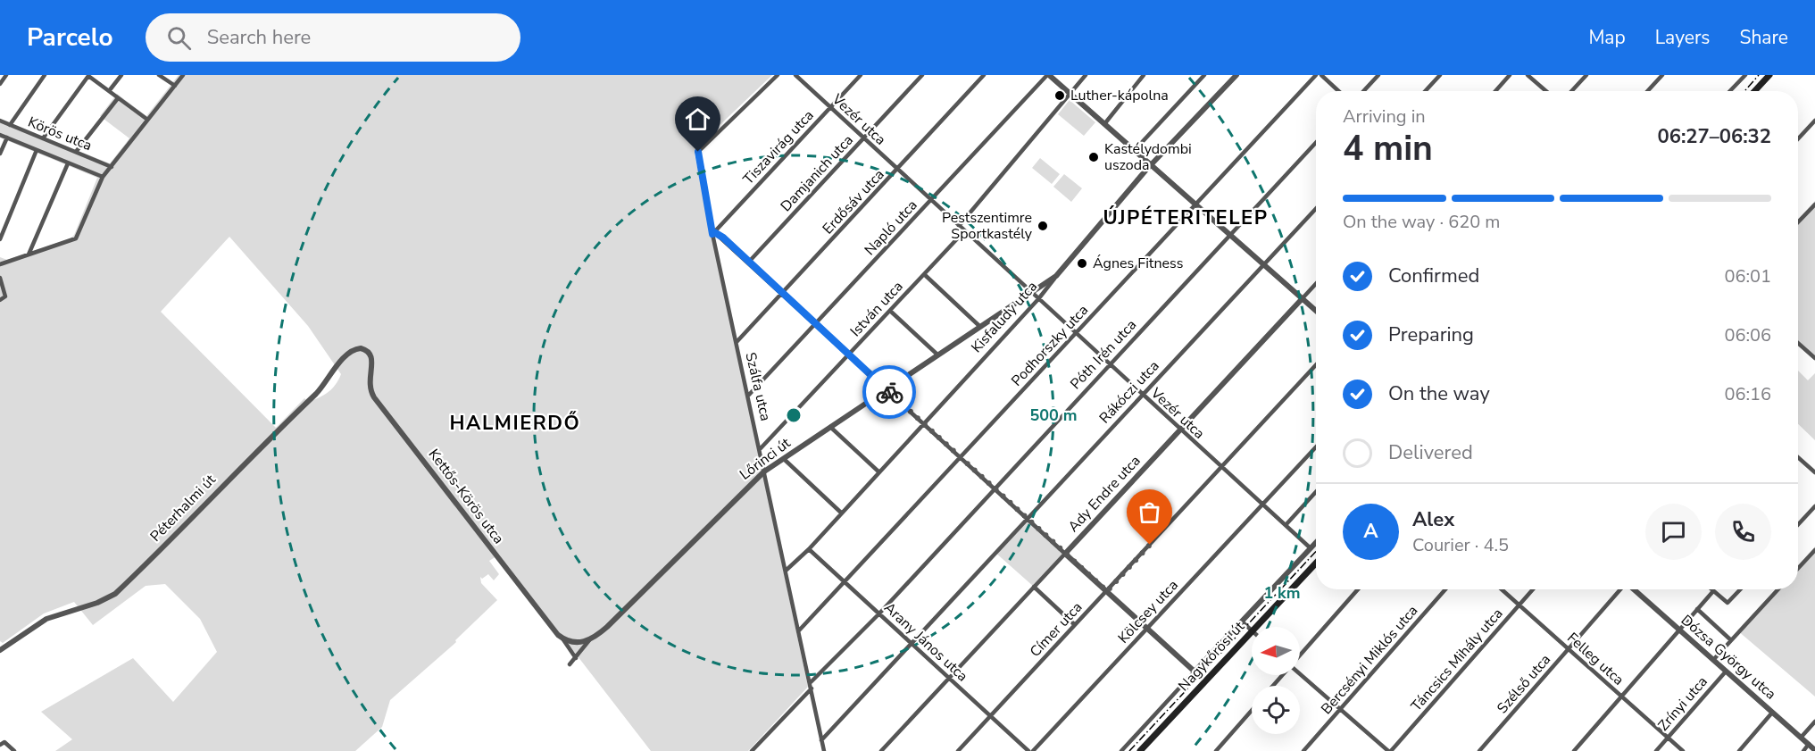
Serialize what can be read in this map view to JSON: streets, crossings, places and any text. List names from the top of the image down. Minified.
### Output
{"streets":{"main road":["Nagykőrösi út"],"street":["Vezér utca","Körös utca","Tiszavirág utca","Damjanich utca","Erdősáv utca","Napló utca","István utca","Kisfaludy utca","Podhorszky utca","Póth Irén utca","Szálfa utca","Rákóczi utca","Lőrinci út","Ady Endre utca","Kettős-Körös utca","Péterhalmi út","Kölcsey utca","Címer utca","Arany János utca","Dózsa György utca","Felleg utca","Bercsényi Miklós utca","Táncsics Mihály utca","Szélső utca","Zrínyi utca"]},"crossings":[["Vezér utca","Tiszavirág utca"],["Vezér utca","Damjanich utca"],["Vezér utca","Erdősáv utca"],["Vezér utca","Napló utca"],["Vezér utca","István utca"],["Vezér utca","Kisfaludy utca"],["Vezér utca","Podhorszky utca"],["Vezér utca","Póth Irén utca"],["Vezér utca","Rákóczi utca"],["Vezér utca","Lőrinci út"],["Vezér utca","Ady Endre utca"],["Vezér utca","Kölcsey utca"],["Vezér utca","Címer utca"],["Tiszavirág utca","Szálfa utca"],["Erdősáv utca","Szálfa utca"],["Napló utca","Szálfa utca"],["István utca","Szálfa utca"],["Kisfaludy utca","Szálfa utca"],["Kisfaludy utca","Lőrinci út"],["Kisfaludy utca","Arany János utca"],["Podhorszky utca","Szálfa utca"],["Podhorszky utca","Arany János utca"],["Póth Irén utca","Szálfa utca"],["Póth Irén utca","Arany János utca"],["Szálfa utca","Rákóczi utca"],["Szálfa utca","Lőrinci út"],["Rákóczi utca","Arany János utca"],["Ady Endre utca","Arany János utca"],["Kettős-Körös utca","Péterhalmi út"],["Kölcsey utca","Arany János utca"],["Címer utca","Arany János utca"],["Dózsa György utca","Zrínyi utca"],["Felleg utca","Táncsics Mihály utca"],["Felleg utca","Szélső utca"],["Felleg utca","Zrínyi utca"]],"districts":["ÚJPÉTERITELEP","HALMIERDŐ"],"places":["Luther-kápolna","Kastélydombi uszoda","Pestszentimre Sportkastély","Ágnes Fitness"],"north":"left","page":{"header":"Parcelo","search":"Search here","nav":["Map","Layers","Share"],"heading":["4 min","Arriving in","06:27–06:32"],"panel":["Alex","Courier · 4.5"],"bar":"On the way · 620 m","list":[["Confirmed","06:01"],["Preparing","06:06"],["On the way","06:16"],"Delivered"],"round":"A"},"rings":["500 m","1 km"]}
